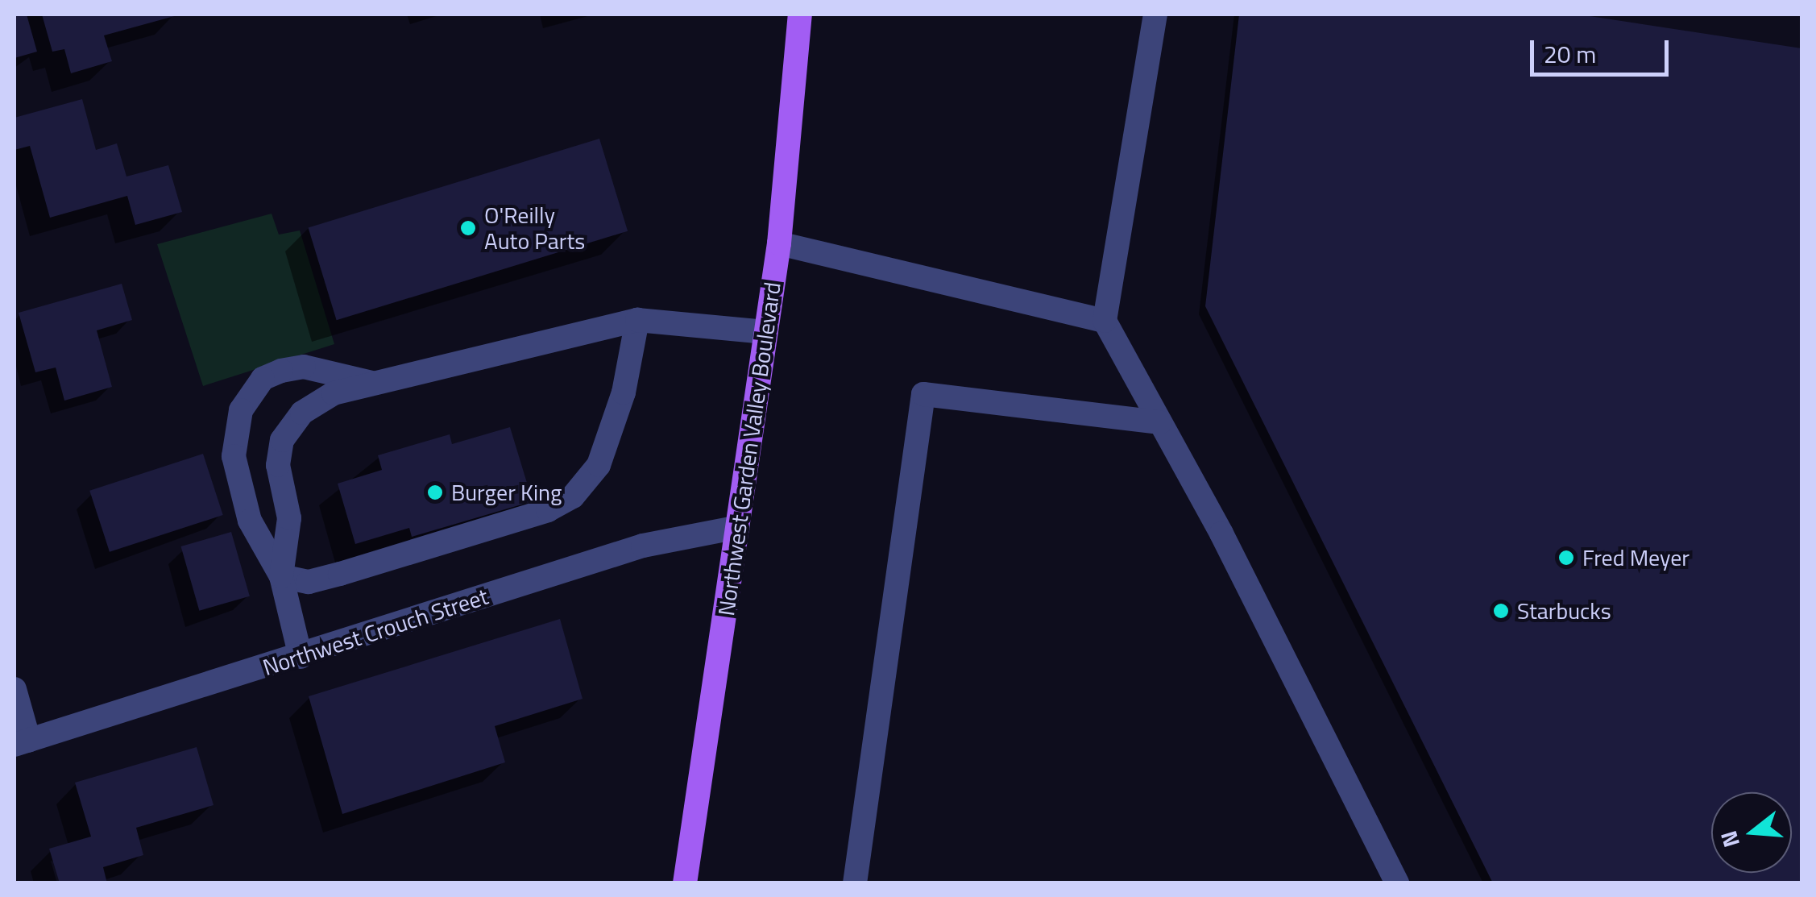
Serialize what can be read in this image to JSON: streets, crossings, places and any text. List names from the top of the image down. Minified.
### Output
{"streets":{"main road":["Northwest Garden Valley Boulevard"],"street":["Northwest Crouch Street"]},"crossings":[["Northwest Garden Valley Boulevard","Northwest Crouch Street"]],"places":["O'Reilly Auto Parts","Burger King","Fred Meyer","Starbucks"],"scale_bar":"20 m","north":"left"}
